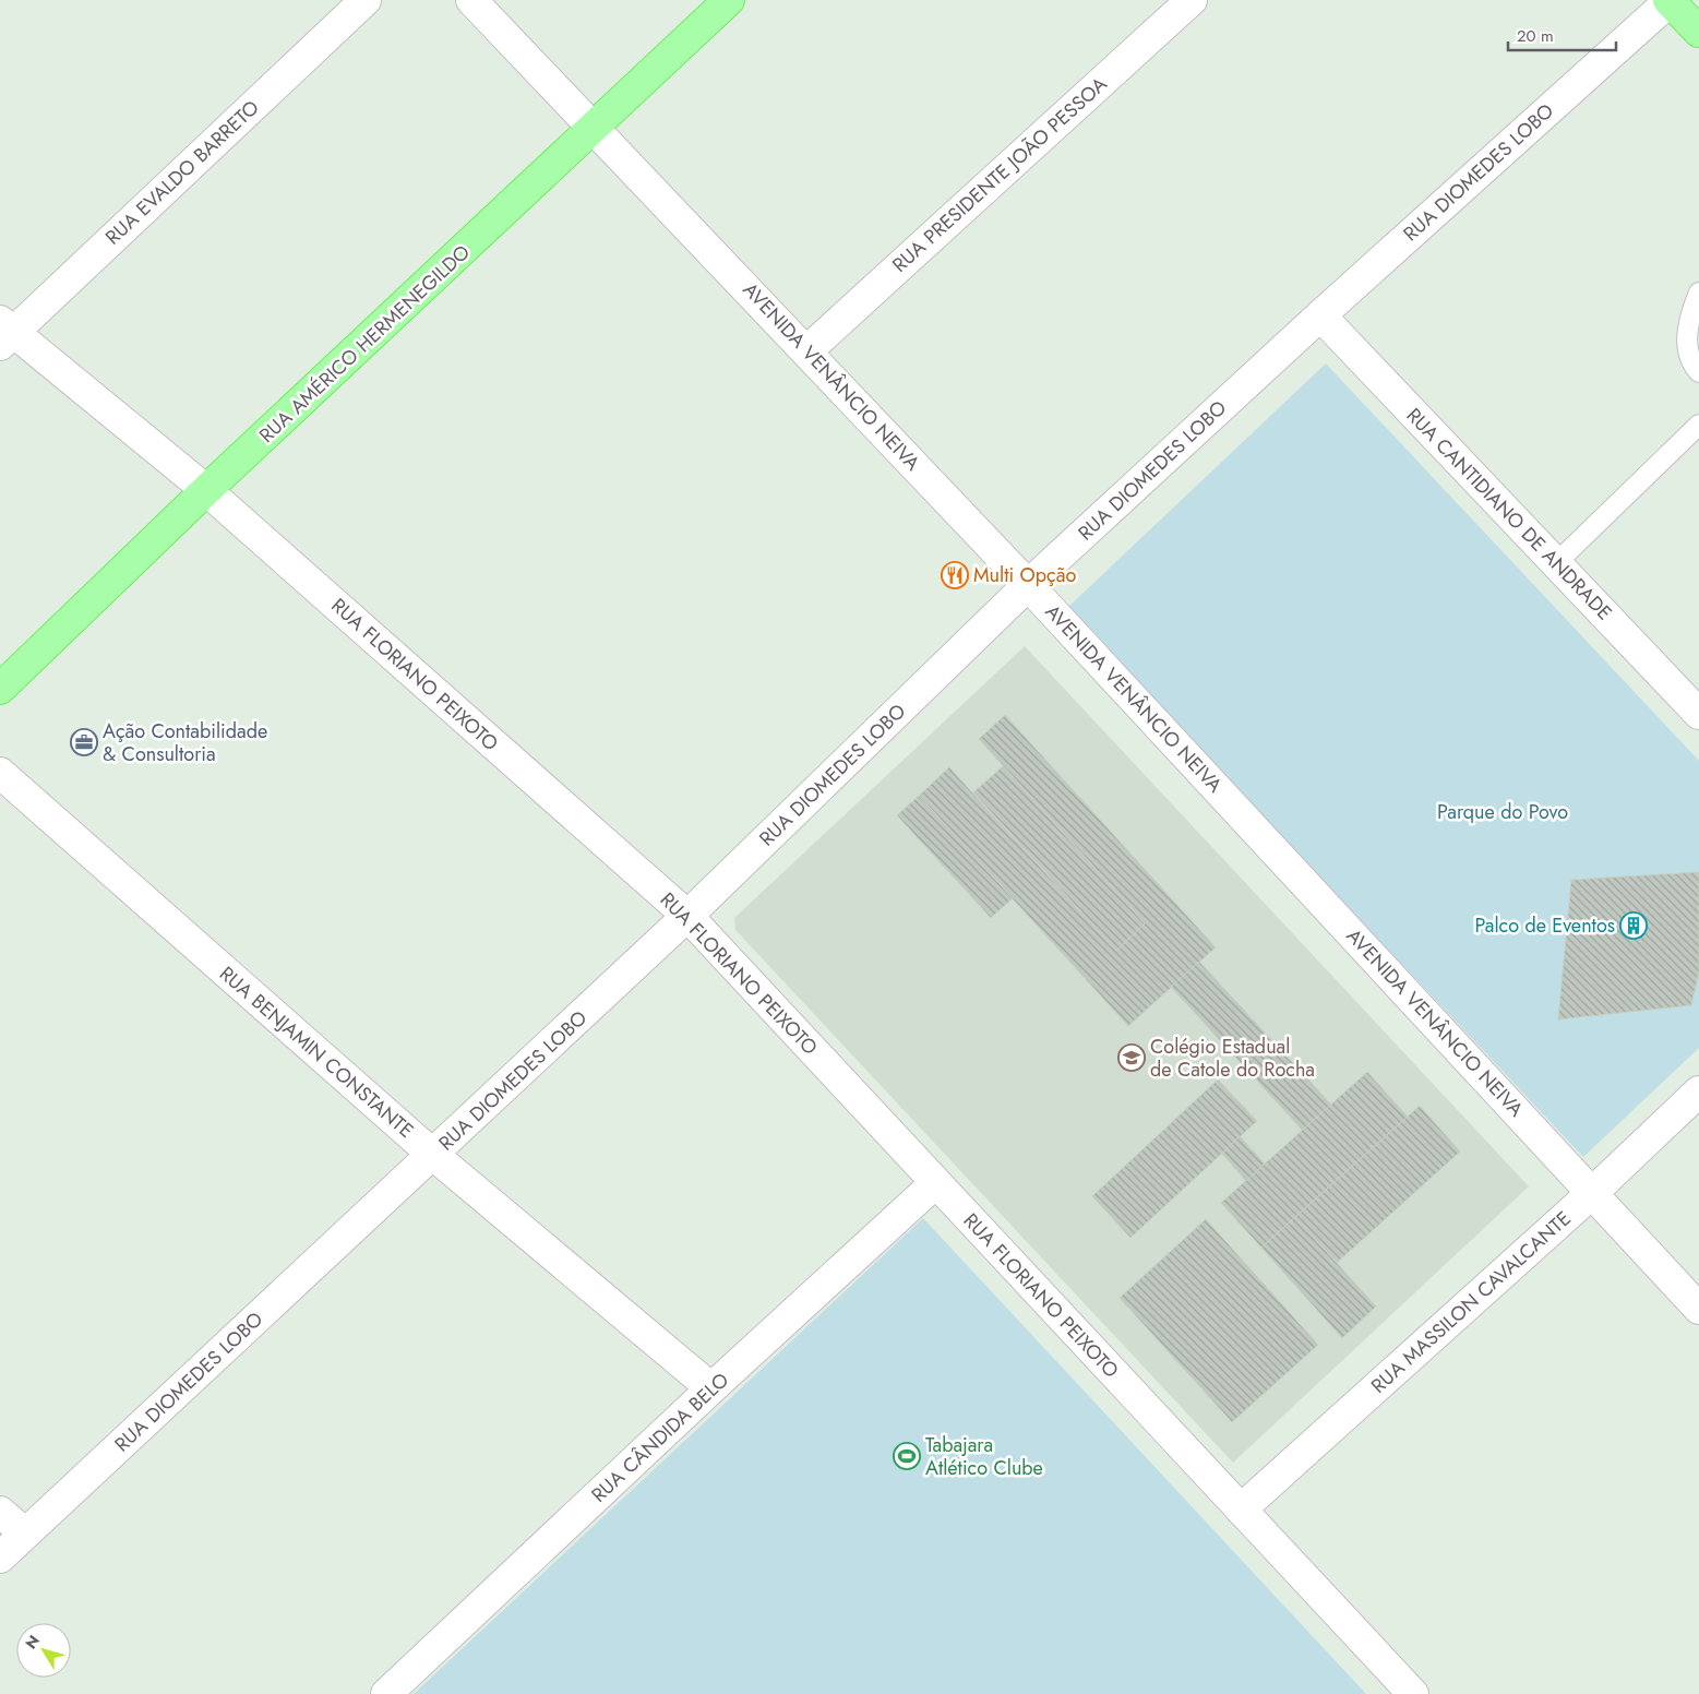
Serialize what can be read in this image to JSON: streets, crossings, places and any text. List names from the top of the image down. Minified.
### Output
{"streets":{"main road":["RUA AMÉRICO HERMENEGILDO"],"street":["RUA EVALDO BARRETO","RUA DIOMEDES LOBO","RUA PRESIDENTE JOÃO PESSOA","AVENIDA VENÂNCIO NEIVA","RUA CANTIDIANO DE ANDRADE","RUA FLORIANO PEIXOTO","RUA BENJAMIN CONSTANTE","RUA MASSILON CAVALCANTE","RUA CÂNDIDA BELO"]},"crossings":[["RUA EVALDO BARRETO","RUA FLORIANO PEIXOTO"],["RUA DIOMEDES LOBO","AVENIDA VENÂNCIO NEIVA"],["RUA DIOMEDES LOBO","RUA CANTIDIANO DE ANDRADE"],["RUA DIOMEDES LOBO","RUA FLORIANO PEIXOTO"],["RUA DIOMEDES LOBO","RUA BENJAMIN CONSTANTE"],["RUA PRESIDENTE JOÃO PESSOA","AVENIDA VENÂNCIO NEIVA"],["RUA AMÉRICO HERMENEGILDO","AVENIDA VENÂNCIO NEIVA"],["RUA AMÉRICO HERMENEGILDO","RUA FLORIANO PEIXOTO"],["AVENIDA VENÂNCIO NEIVA","RUA MASSILON CAVALCANTE"],["RUA FLORIANO PEIXOTO","RUA MASSILON CAVALCANTE"],["RUA FLORIANO PEIXOTO","RUA CÂNDIDA BELO"],["RUA BENJAMIN CONSTANTE","RUA CÂNDIDA BELO"]],"parks":["Parque do Povo"],"places":{"restaurant":["Multi Opção"],"office":["Ação Contabilidade & Consultoria"],"building":["Palco de Eventos"],"school or university":["Colégio Estadual de Catole do Rocha"],"sports":["Tabajara Atlético Clube"]},"scale_bar":"20 m","north":"top left"}
